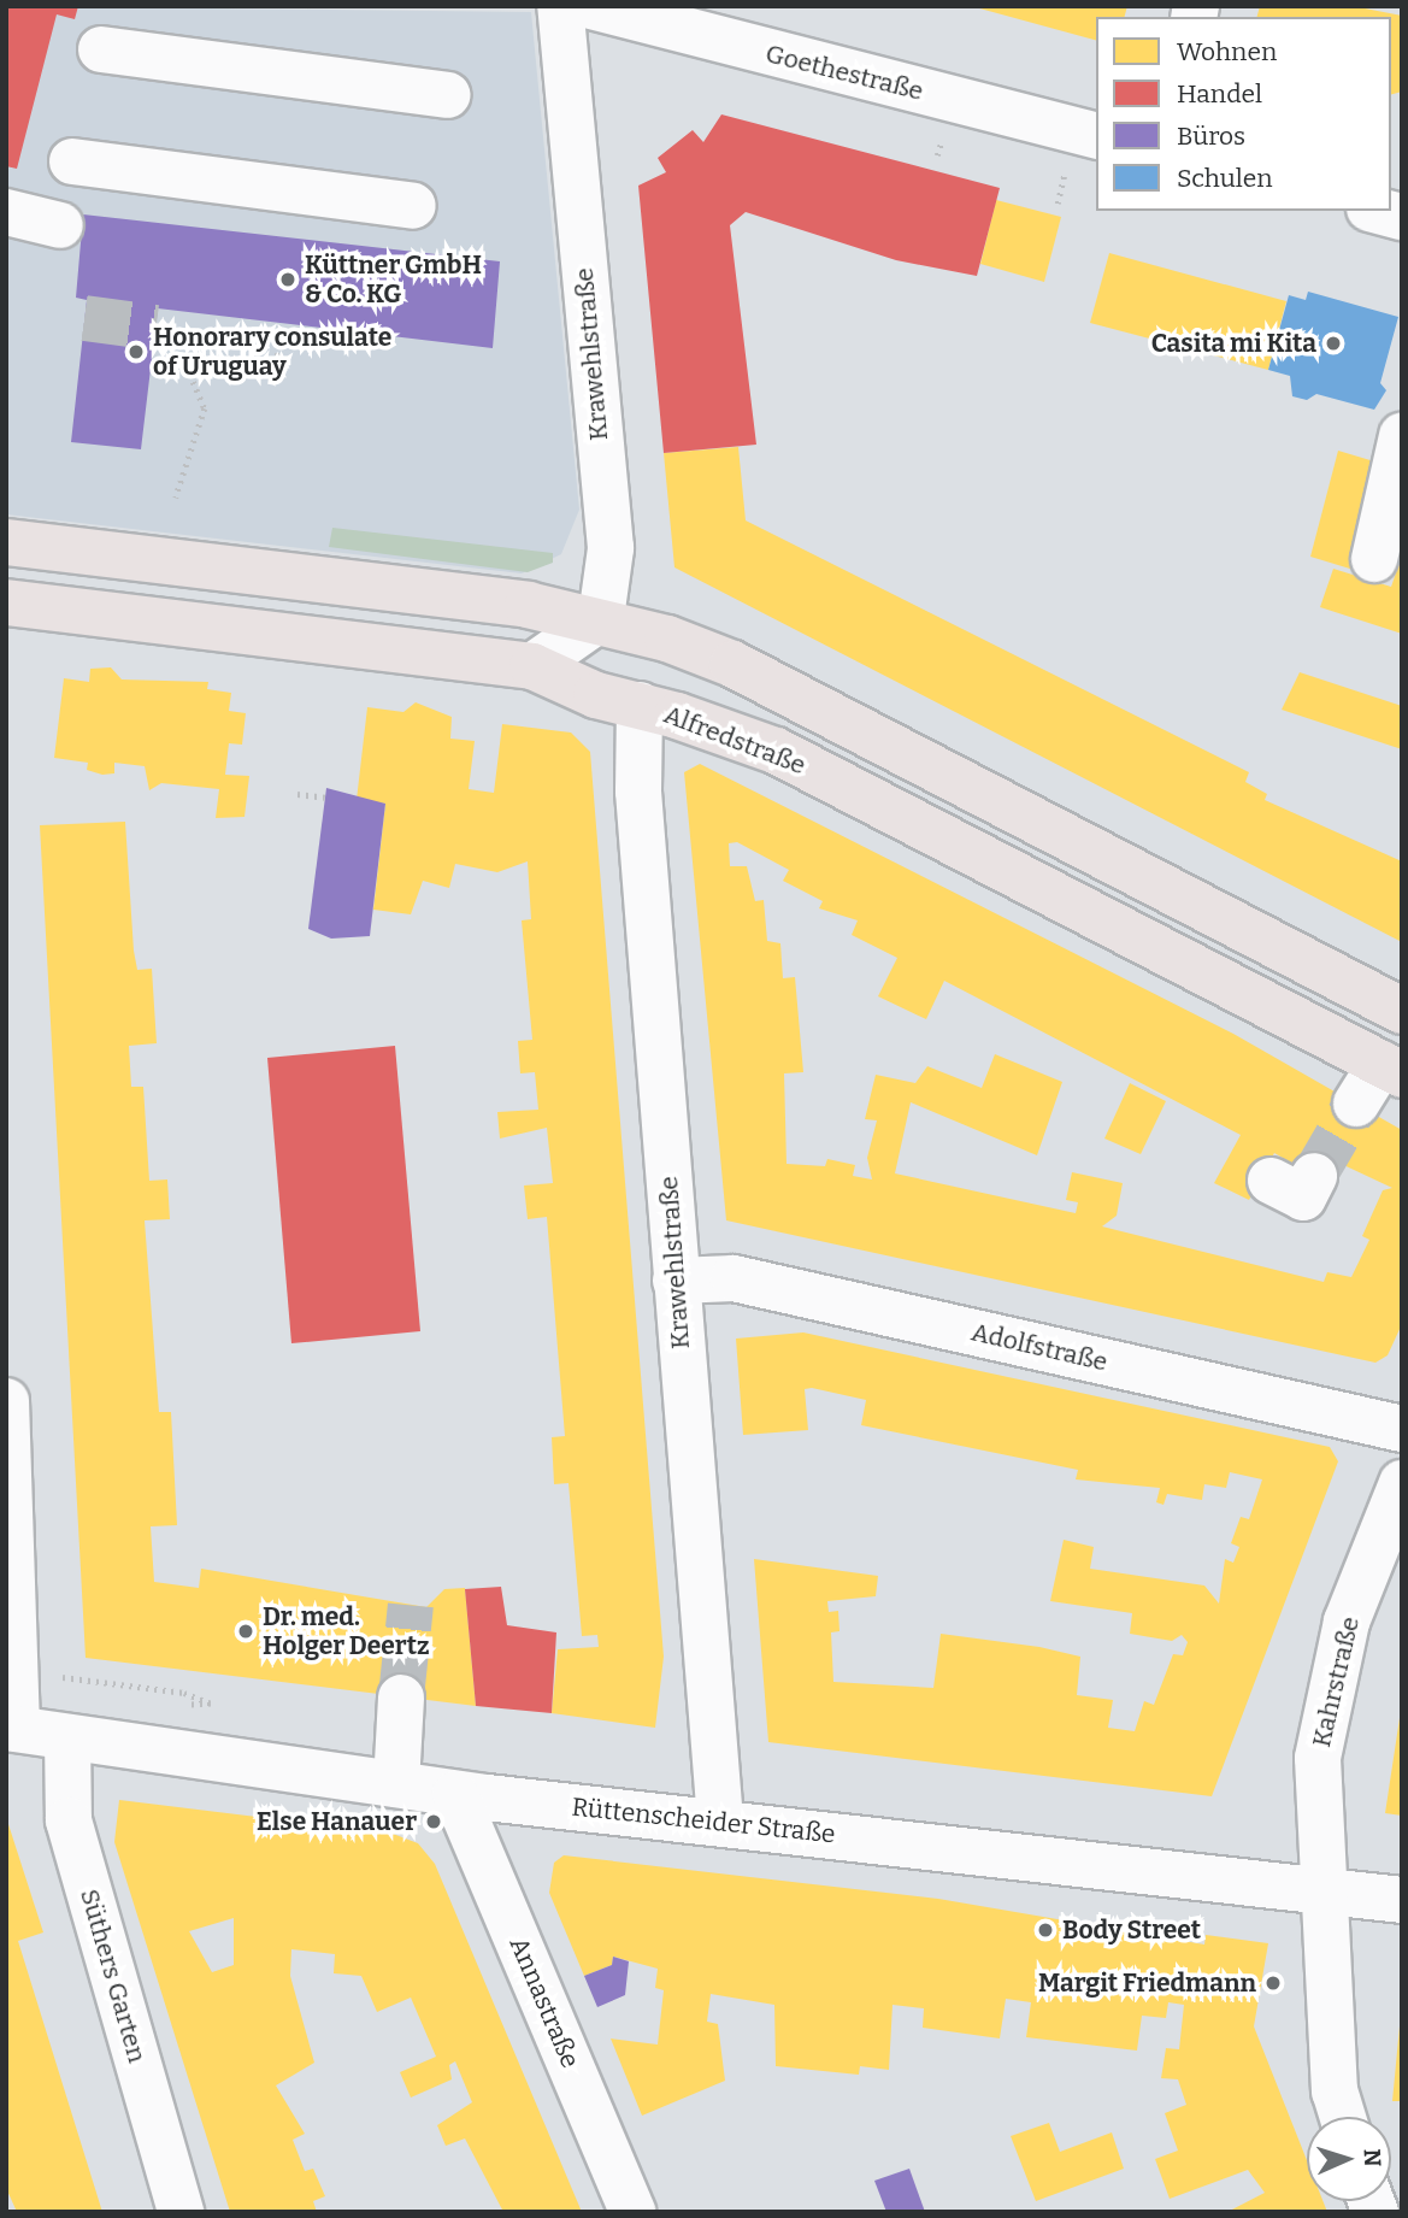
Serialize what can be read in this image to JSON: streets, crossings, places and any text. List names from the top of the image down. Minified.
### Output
{"streets":{"main road":["Alfredstraße"],"street":["Goethestraße","Krawehlstraße","Adolfstraße","Kahrstraße","Rüttenscheider Straße","Süthers Garten","Annastraße"]},"crossings":[["Krawehlstraße","Alfredstraße"],["Krawehlstraße","Adolfstraße"],["Krawehlstraße","Rüttenscheider Straße"],["Kahrstraße","Rüttenscheider Straße"],["Rüttenscheider Straße","Süthers Garten"],["Rüttenscheider Straße","Annastraße"]],"places":["Küttner GmbH & Co. KG","Casita mi Kita","Honorary consulate of Uruguay","Dr. med. Holger Deertz","Else Hanauer","Body Street","Margit Friedmann"],"legend":["Wohnen","Handel","Büros","Schulen"],"north":"right"}
